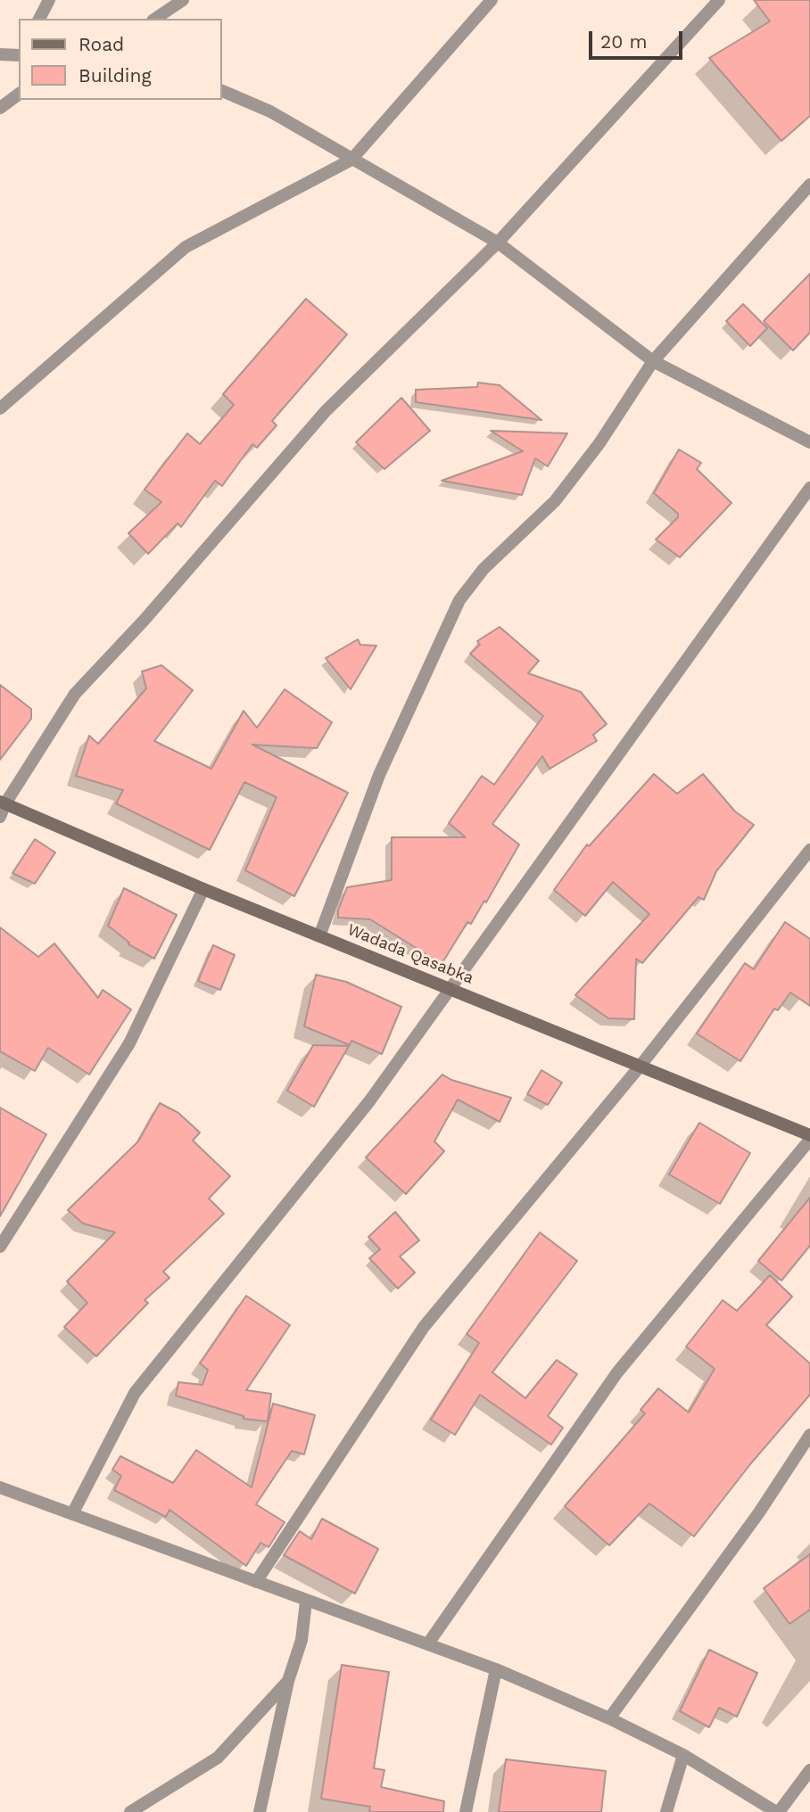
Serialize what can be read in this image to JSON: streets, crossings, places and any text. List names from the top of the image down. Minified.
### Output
{"streets":{"street":["Wadada Qasabka"]},"legend":["Road","Building"],"scale_bar":"20 m"}
